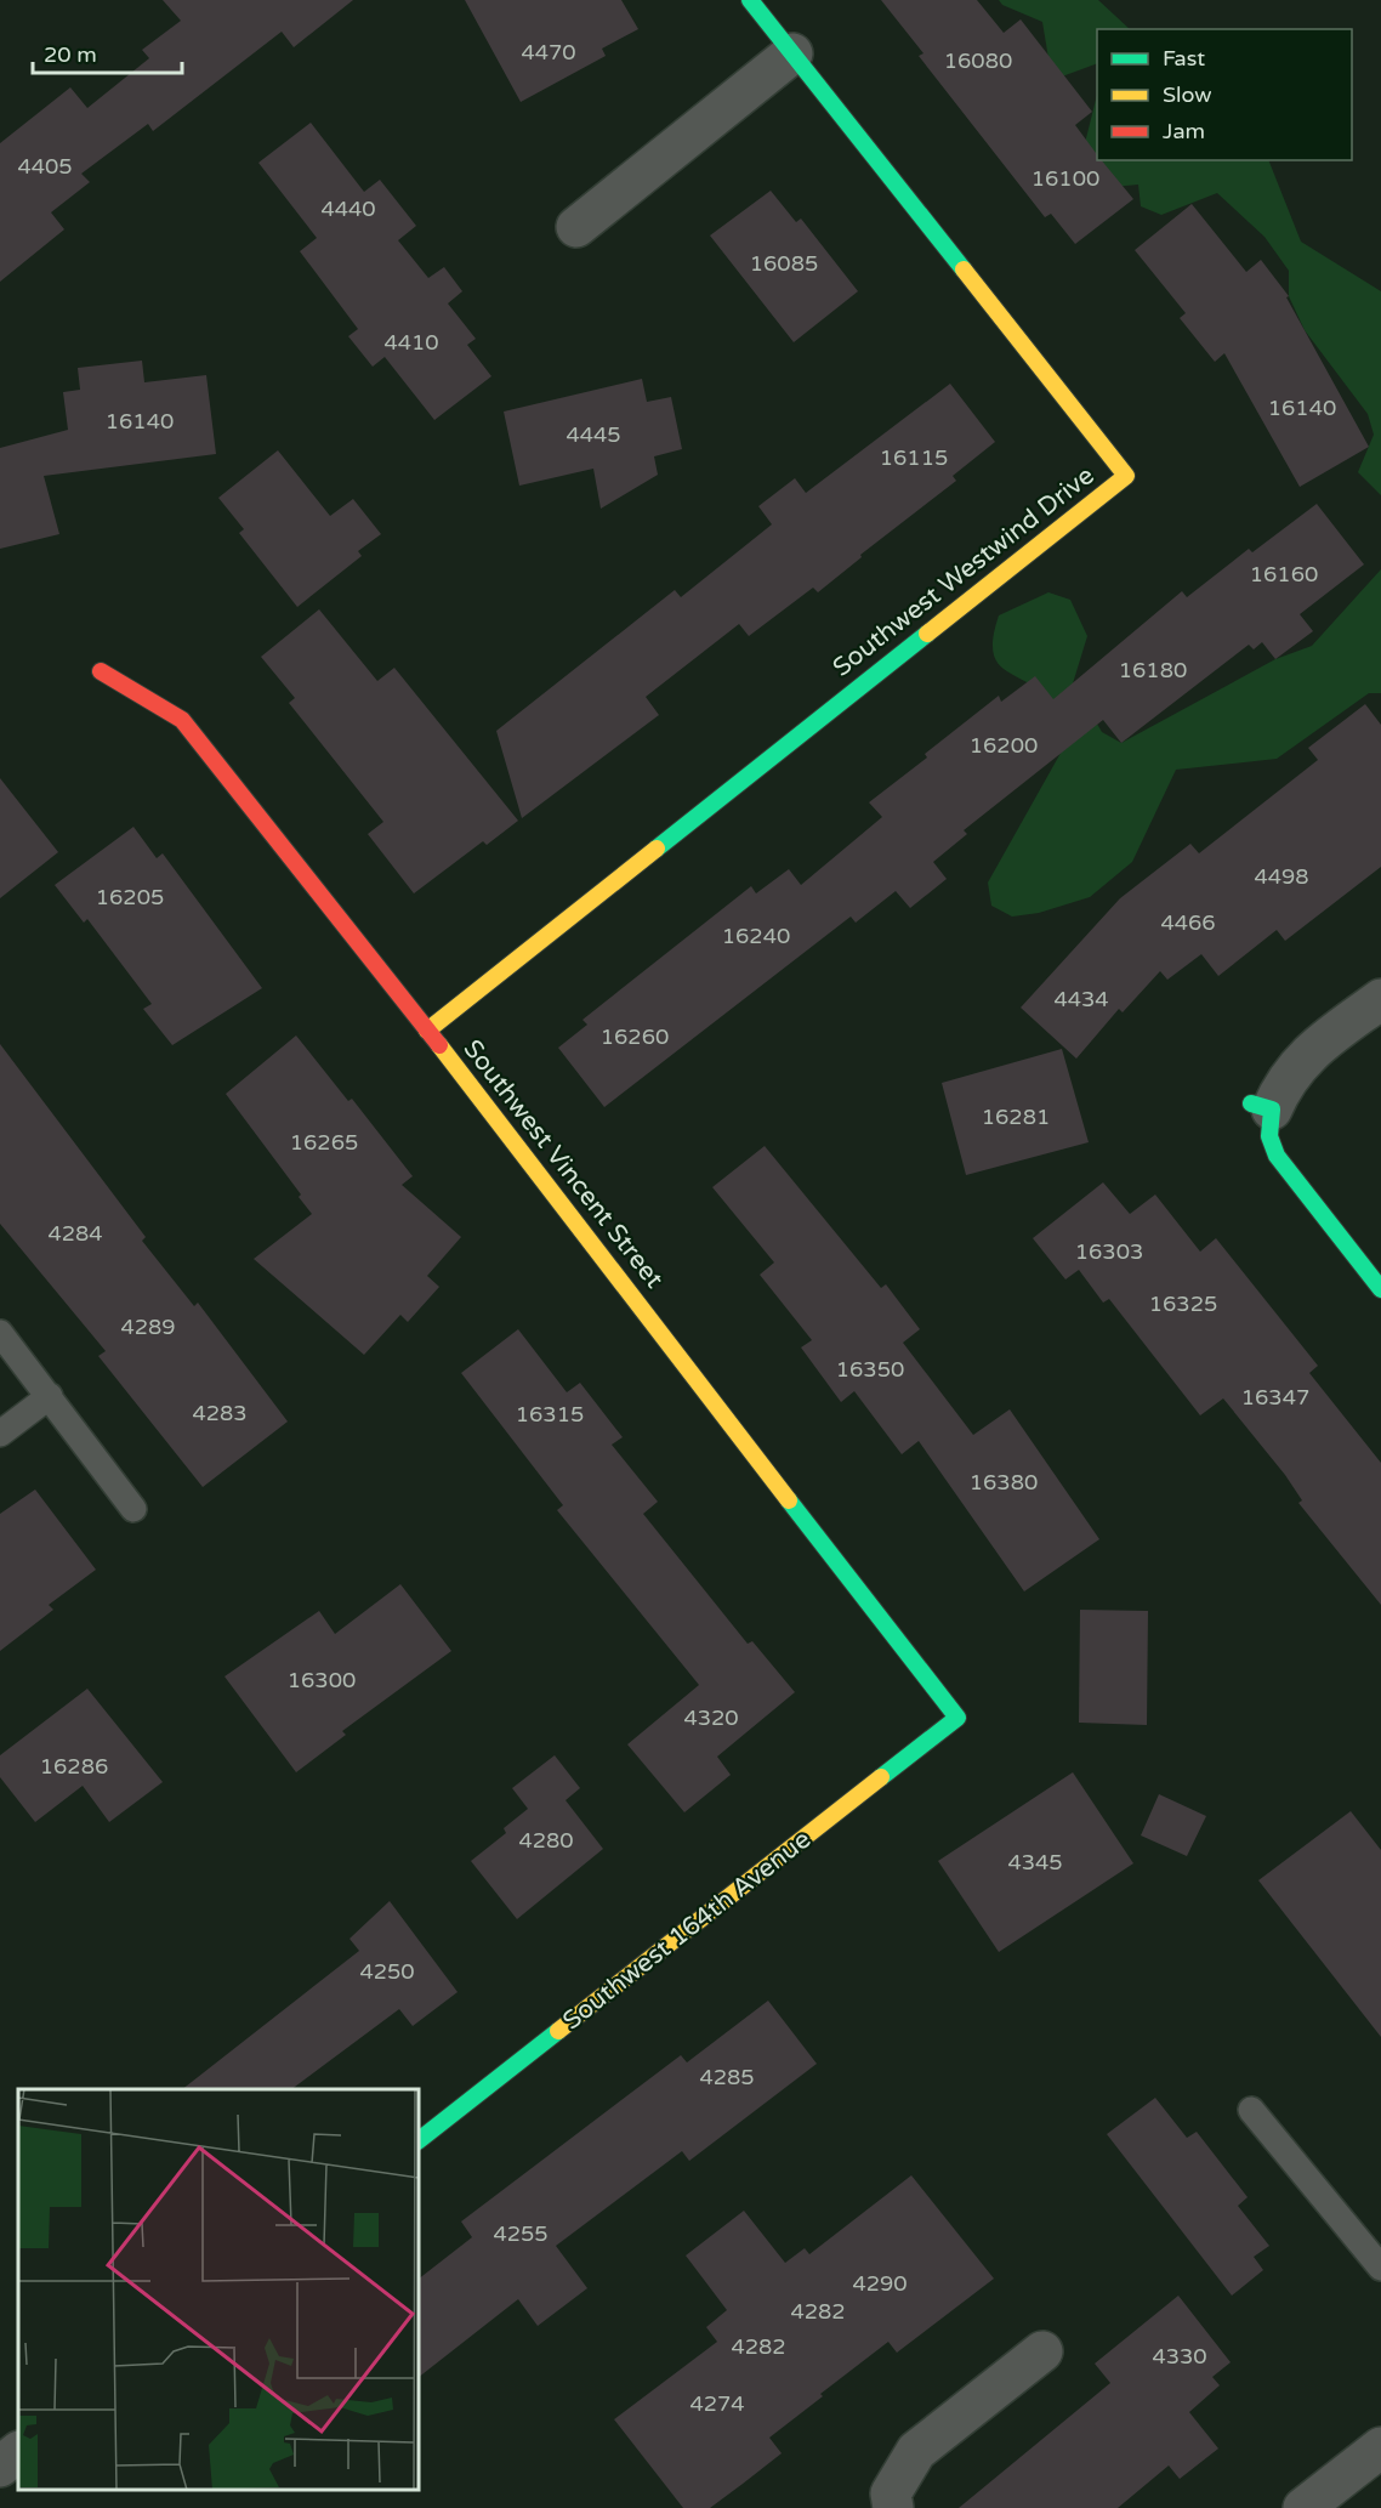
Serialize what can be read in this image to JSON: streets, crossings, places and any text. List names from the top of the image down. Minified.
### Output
{"streets":{"street":["Southwest Westwind Drive","Southwest Vincent Street","Southwest 164th Avenue"]},"crossings":[["Southwest Westwind Drive","Southwest Vincent Street"],["Southwest Vincent Street","Southwest 164th Avenue"]],"house_numbers":["4470","16080","4405","16100","4440","16085","4410","16140","16140","4445","16115","16160","16180","16200","4498","16205","4466","16240","4434","16260","16281","16265","4284","16303","16325","4289","16350","16347","4283","16315","16380","16300","4320","16286","4280","4345","4250","4285","4255","4290","4282","4282","4330","4274"],"legend":["Fast","Slow","Jam"],"scale_bar":"20 m"}
